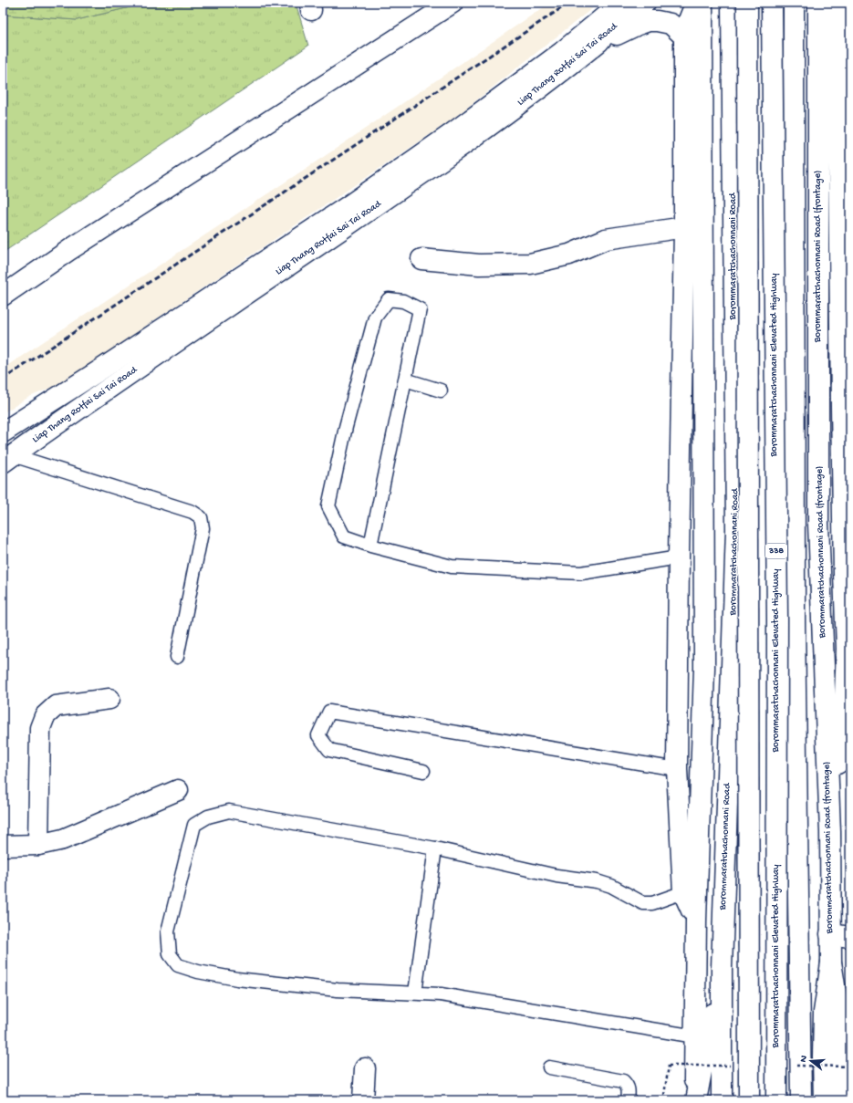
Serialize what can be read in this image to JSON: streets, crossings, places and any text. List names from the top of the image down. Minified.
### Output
{"streets":{"main road":["Liap Thang Rotfai Sai Tai Road","Borommaratchachonnani Road","Borommaratchachonnani Road (frontage)","Borommaratchachonnani Elevated Highway","338"]},"north":"left"}
